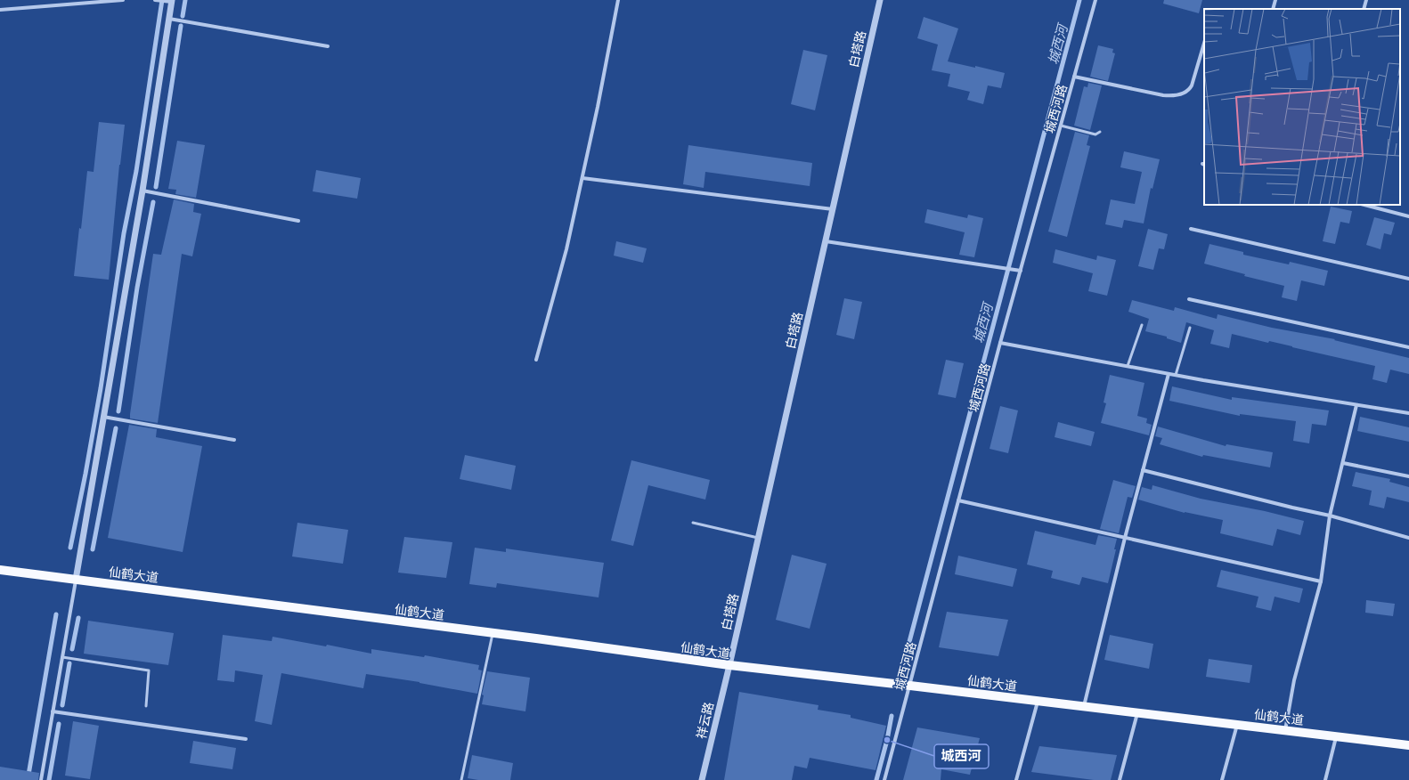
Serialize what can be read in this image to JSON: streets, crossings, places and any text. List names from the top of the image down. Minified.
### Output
{"streets":{"main road":["仙鹤大道"],"street":["白塔路","城西河路","祥云路"]},"crossings":[["白塔路","仙鹤大道"],["白塔路","祥云路"],["城西河路","仙鹤大道"],["仙鹤大道","祥云路"]],"water":["城西河"],"places":["城西河"]}
